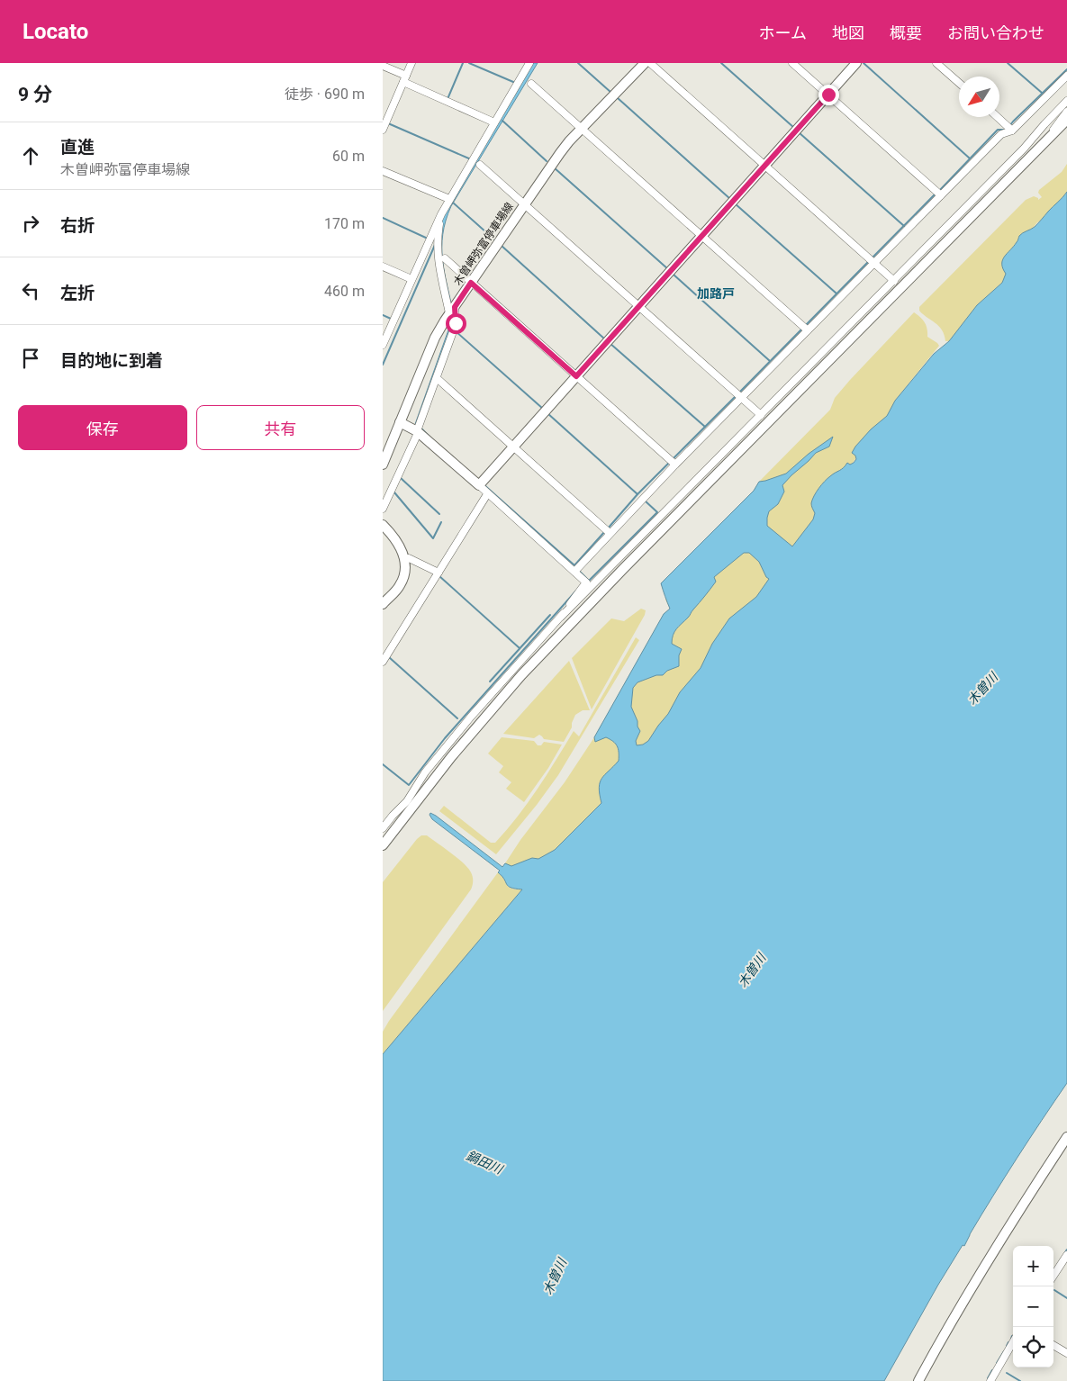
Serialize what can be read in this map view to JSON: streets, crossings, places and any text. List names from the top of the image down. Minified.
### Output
{"streets":{"street":["木曽岬弥富停車場線"]},"districts":["加路戸"],"water":["木曽川","鍋田川"],"north":"bottom left","page":{"header":"Locato","nav":["ホーム","地図","概要","お問い合わせ"],"heading":["9 分","徒歩 · 690 m"],"list":[["直進","木曽岬弥富停車場線","60 m"],["右折","170 m"],["左折","460 m"],"目的地に到着"],"buttons":["保存","共有"],"map_buttons":["+","−"]}}
